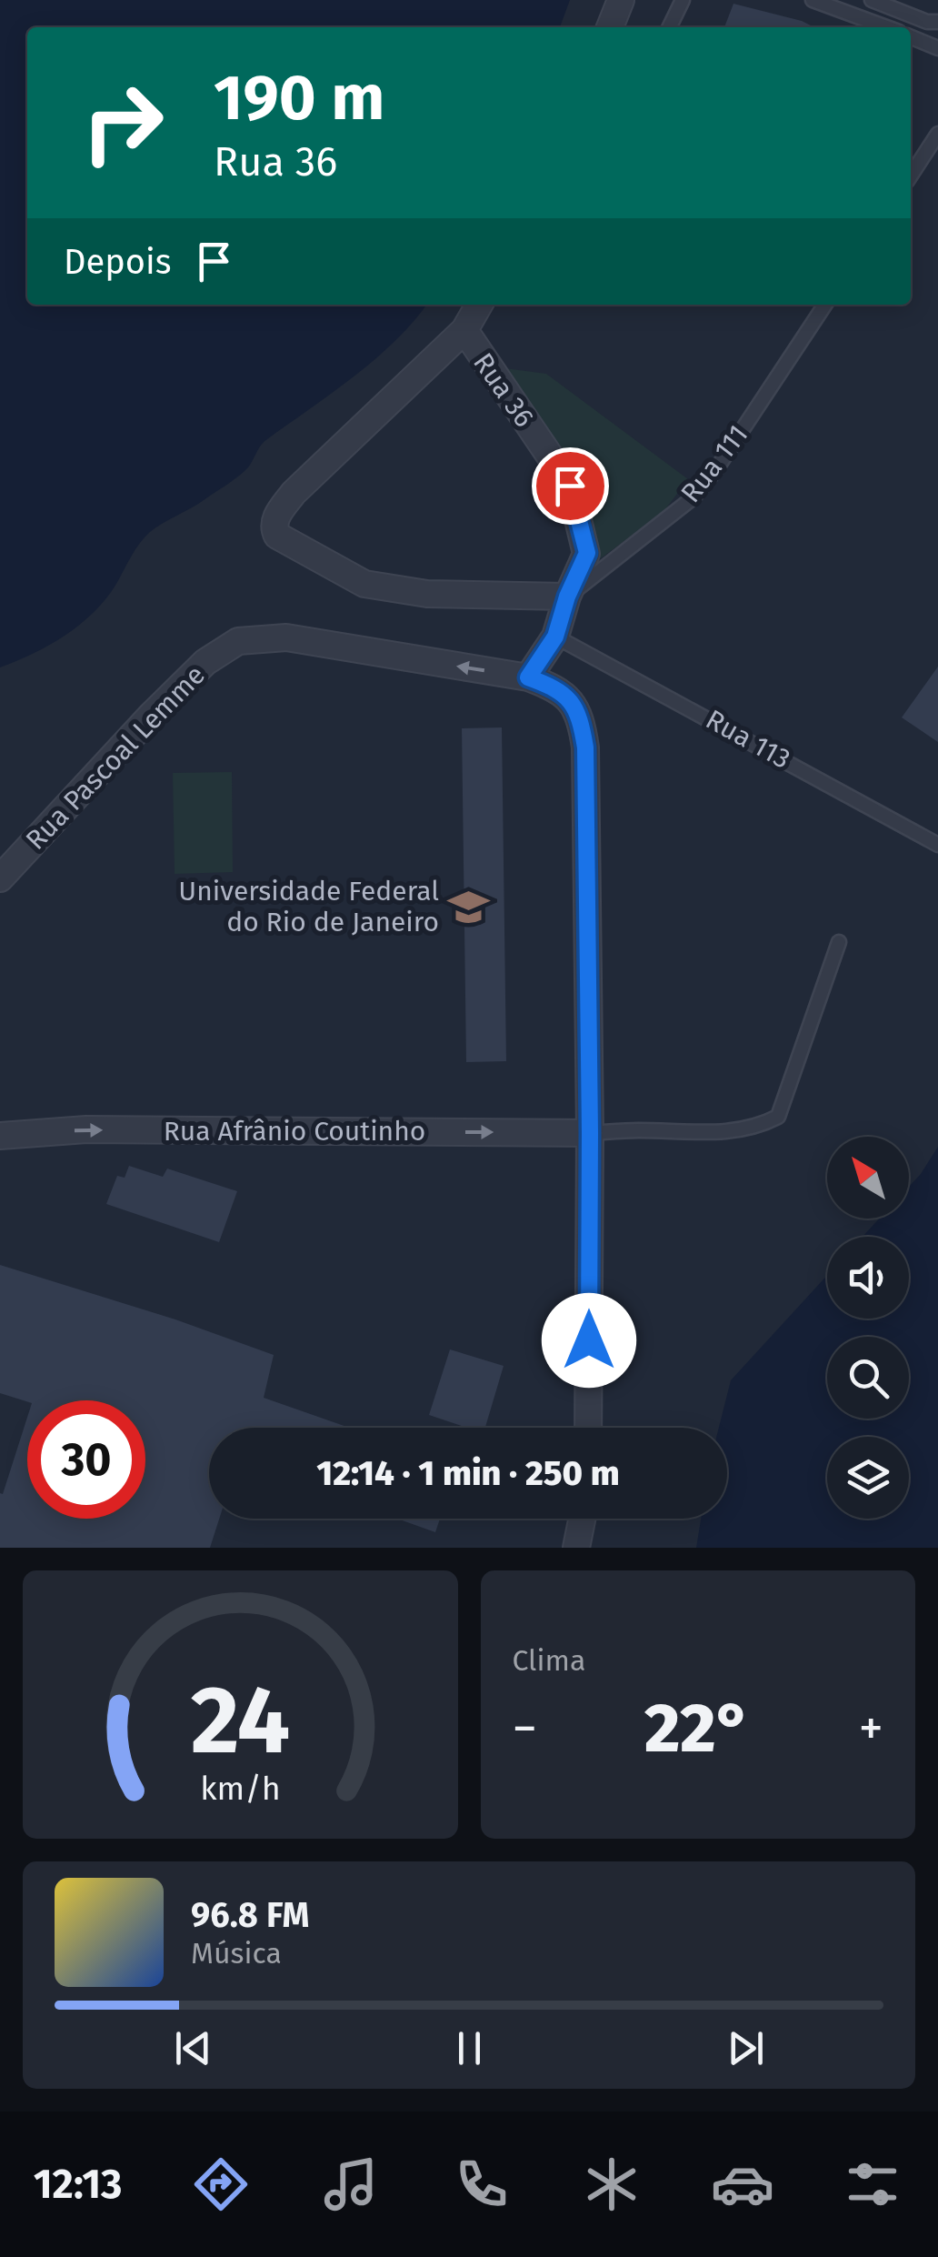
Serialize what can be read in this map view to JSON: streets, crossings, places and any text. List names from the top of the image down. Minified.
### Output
{"streets":{"street":["Rua 36","Rua Pascoal Lemme","Rua Afrânio Coutinho"],"lane":["Rua 111","Rua 113"]},"crossings":[["Rua 36","Rua 111"],["Rua 36","Rua 113"],["Rua 36","Rua Pascoal Lemme"],["Rua Pascoal Lemme","Rua Afrânio Coutinho"]],"one_way":["Rua Pascoal Lemme","Rua Afrânio Coutinho"],"places":{"school or university":["Universidade Federal do Rio de Janeiro"]},"north":"top left","page":{"turn":["190 m","Rua 36"],"then":"Depois","limit":"30","trip":"12:14 · 1 min · 250 m","tile":"Clima","heat":["−","22°","+"],"song":["96.8 FM","Música"],"tabs":"12:13","gauge":["24","km/h"]}}
